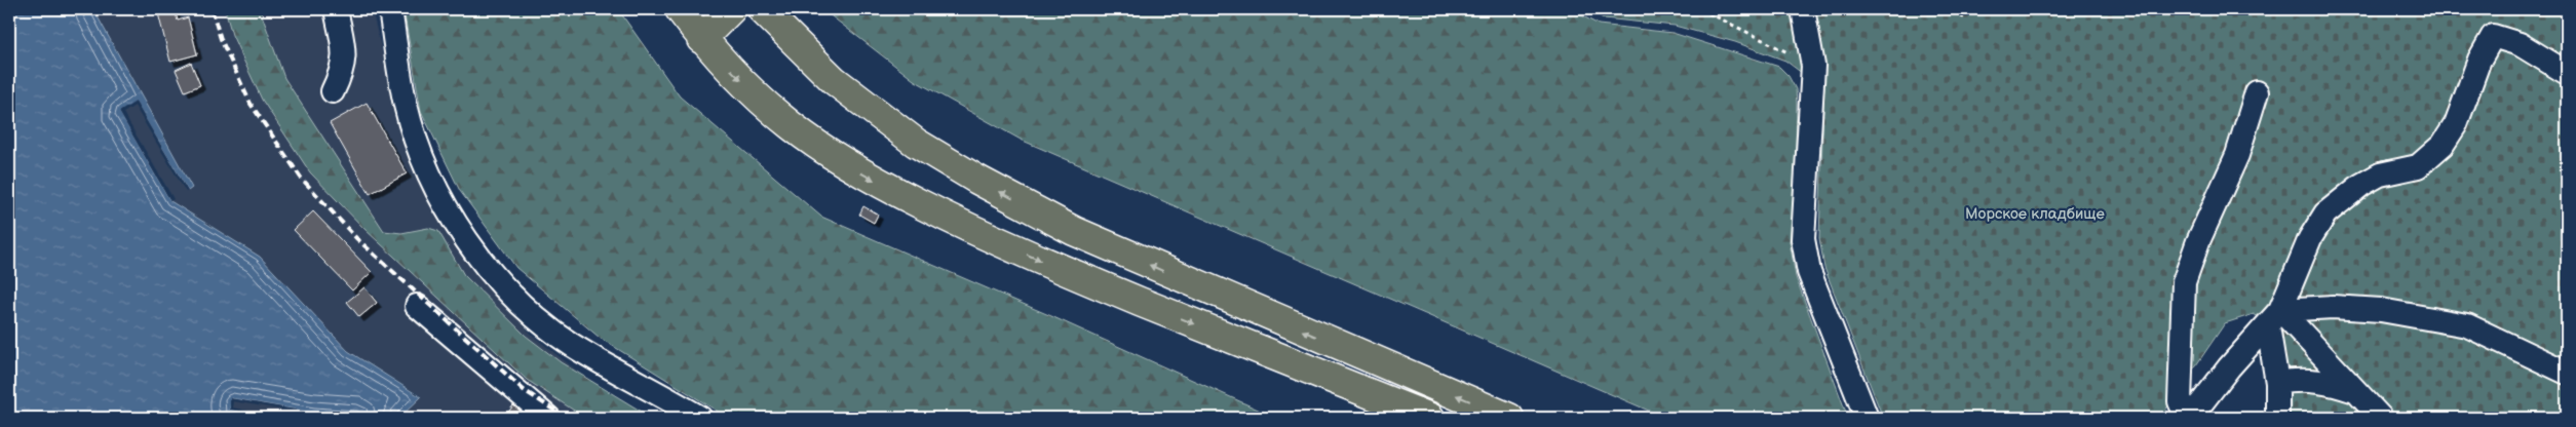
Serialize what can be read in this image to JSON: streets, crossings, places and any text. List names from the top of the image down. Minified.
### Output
{"parks":["Морское кладбище"]}
